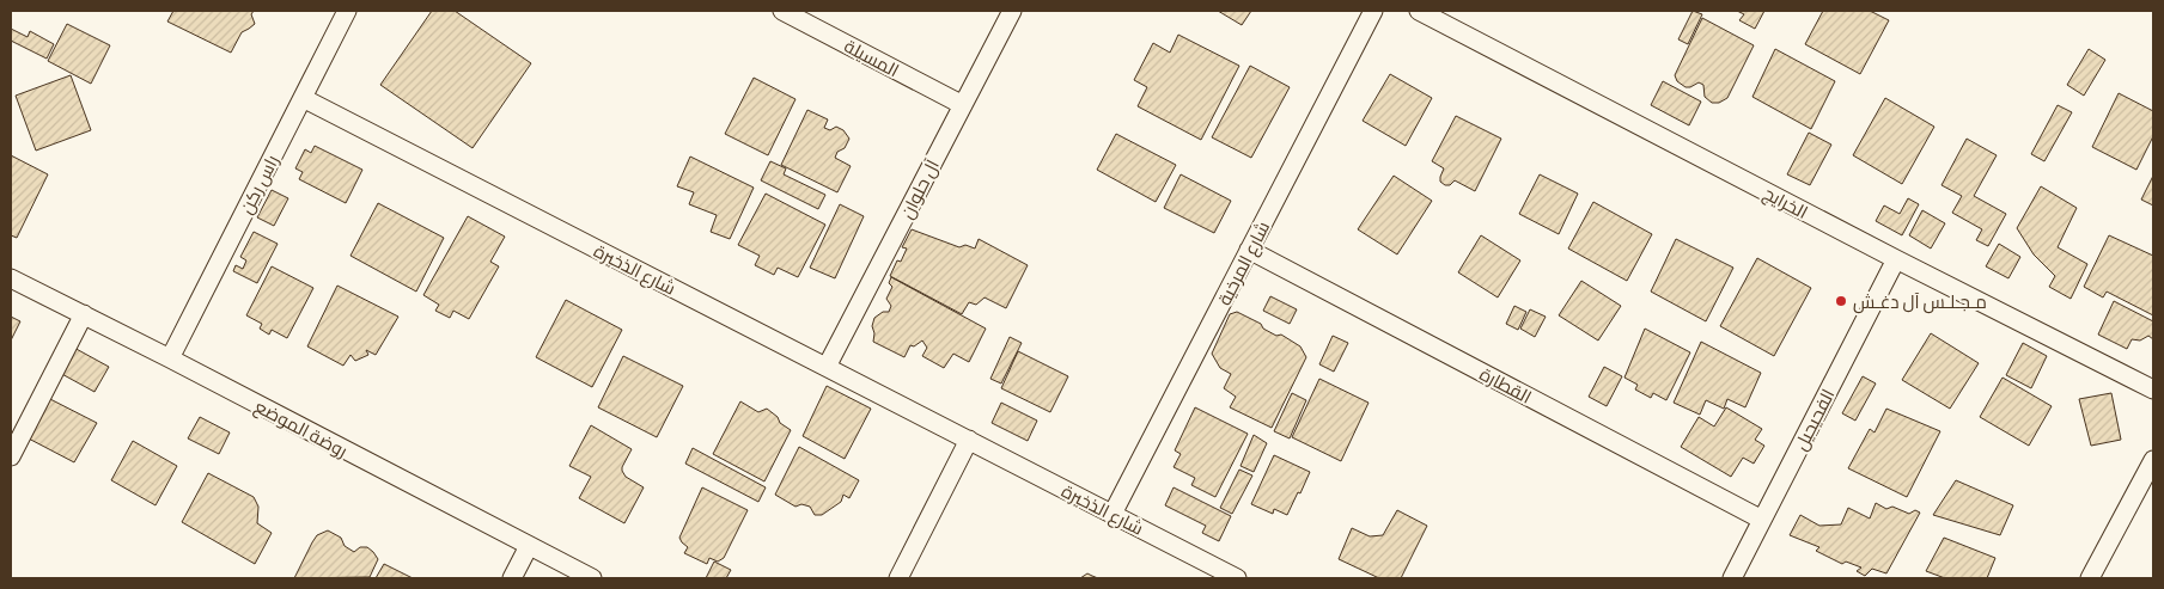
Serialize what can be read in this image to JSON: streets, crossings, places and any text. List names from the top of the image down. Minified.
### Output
{"streets":{"street":["المسيلة","راس ركن","آل حلوان","الخرايج","شارع المرخية","شارع الذخيرة","القطارة","الفحيحيل","روضة الموضع"]},"crossings":[["المسيلة","آل حلوان"],["راس ركن","شارع الذخيرة"],["راس ركن","روضة الموضع"],["آل حلوان","شارع الذخيرة"],["الخرايج","الفحيحيل"],["شارع المرخية","شارع الذخيرة"],["شارع المرخية","القطارة"],["القطارة","الفحيحيل"]],"places":["مـجـلـس آل دغـش"]}
